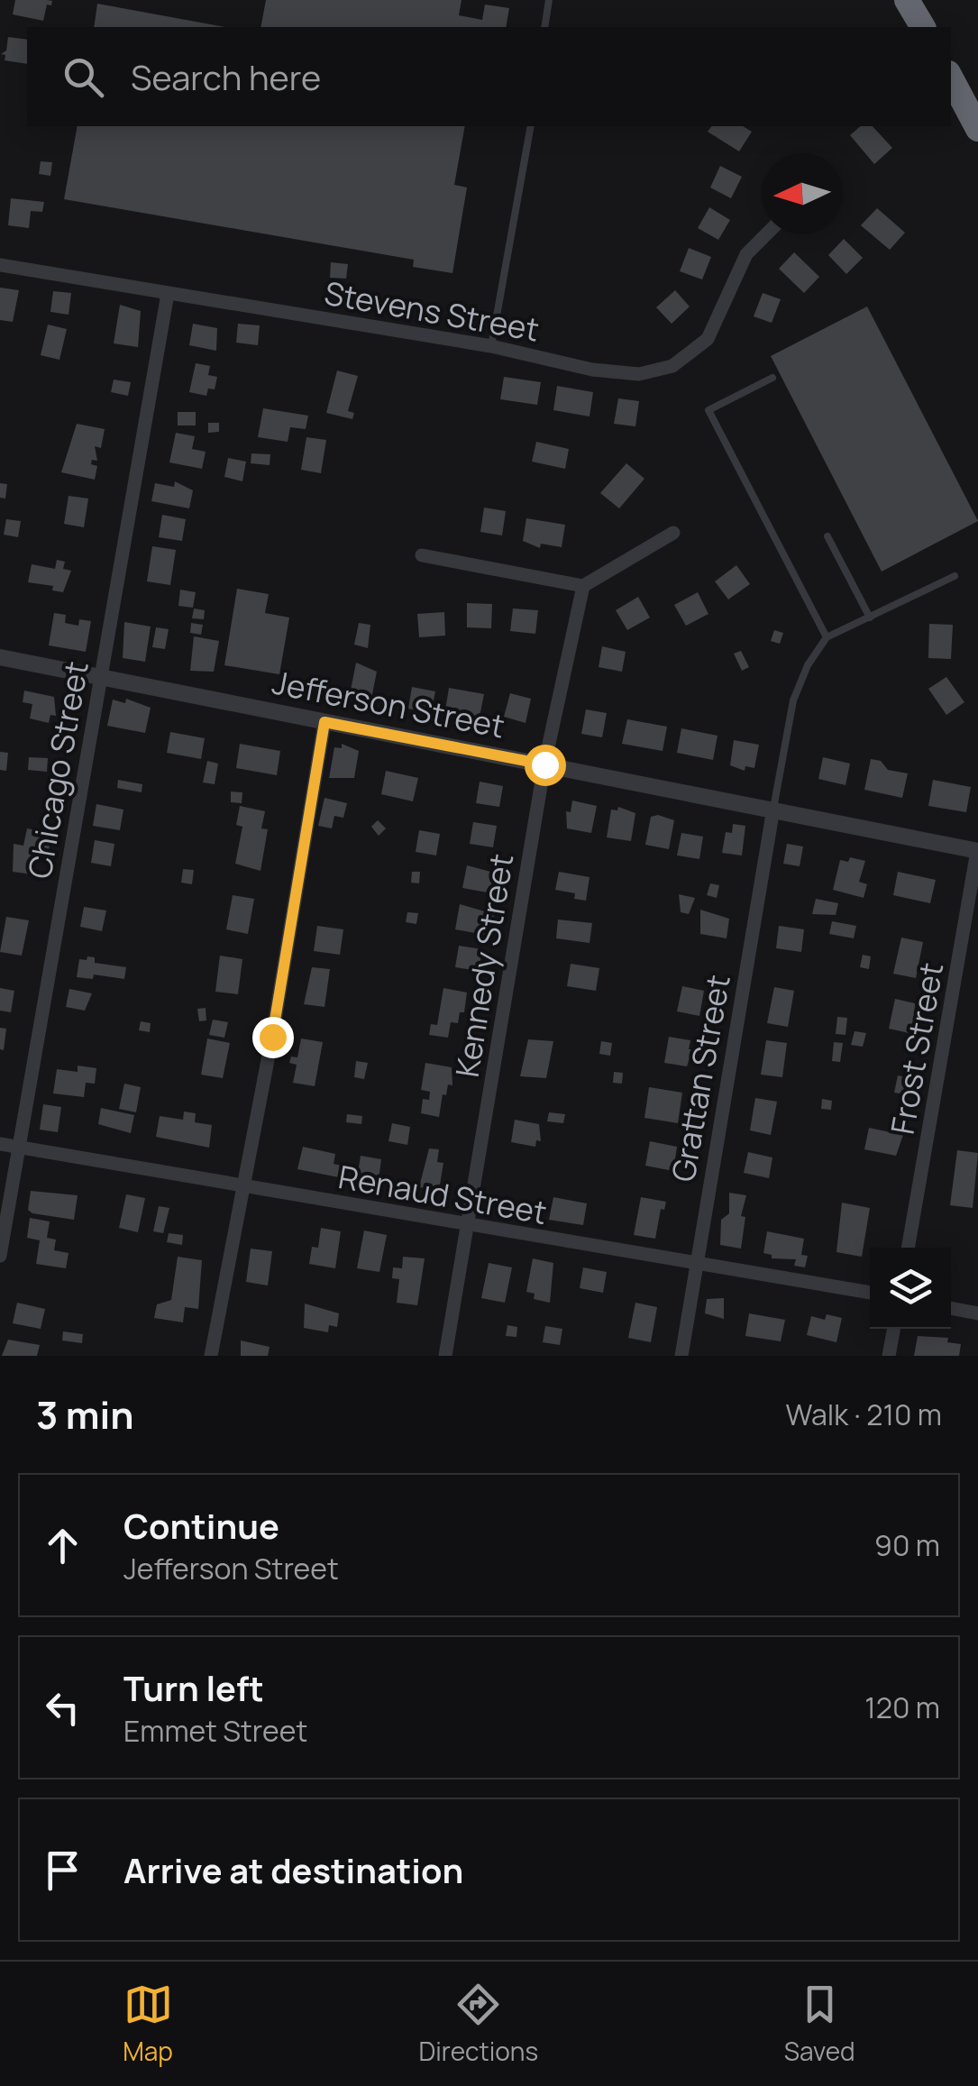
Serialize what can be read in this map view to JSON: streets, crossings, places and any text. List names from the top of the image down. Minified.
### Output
{"streets":{"street":["Stevens Street","Jefferson Street","Chicago Street","Kennedy Street","Frost Street","Grattan Street","Renaud Street"]},"crossings":[["Stevens Street","Chicago Street"],["Jefferson Street","Chicago Street"],["Jefferson Street","Kennedy Street"],["Jefferson Street","Frost Street"],["Jefferson Street","Grattan Street"],["Chicago Street","Renaud Street"],["Kennedy Street","Renaud Street"],["Grattan Street","Renaud Street"]],"north":"left","page":{"search":"Search here","heading":["3 min","Walk · 210 m"],"list":[["Continue","Jefferson Street","90 m"],["Turn left","Emmet Street","120 m"],"Arrive at destination"],"nav":["Map","Directions","Saved"]}}
